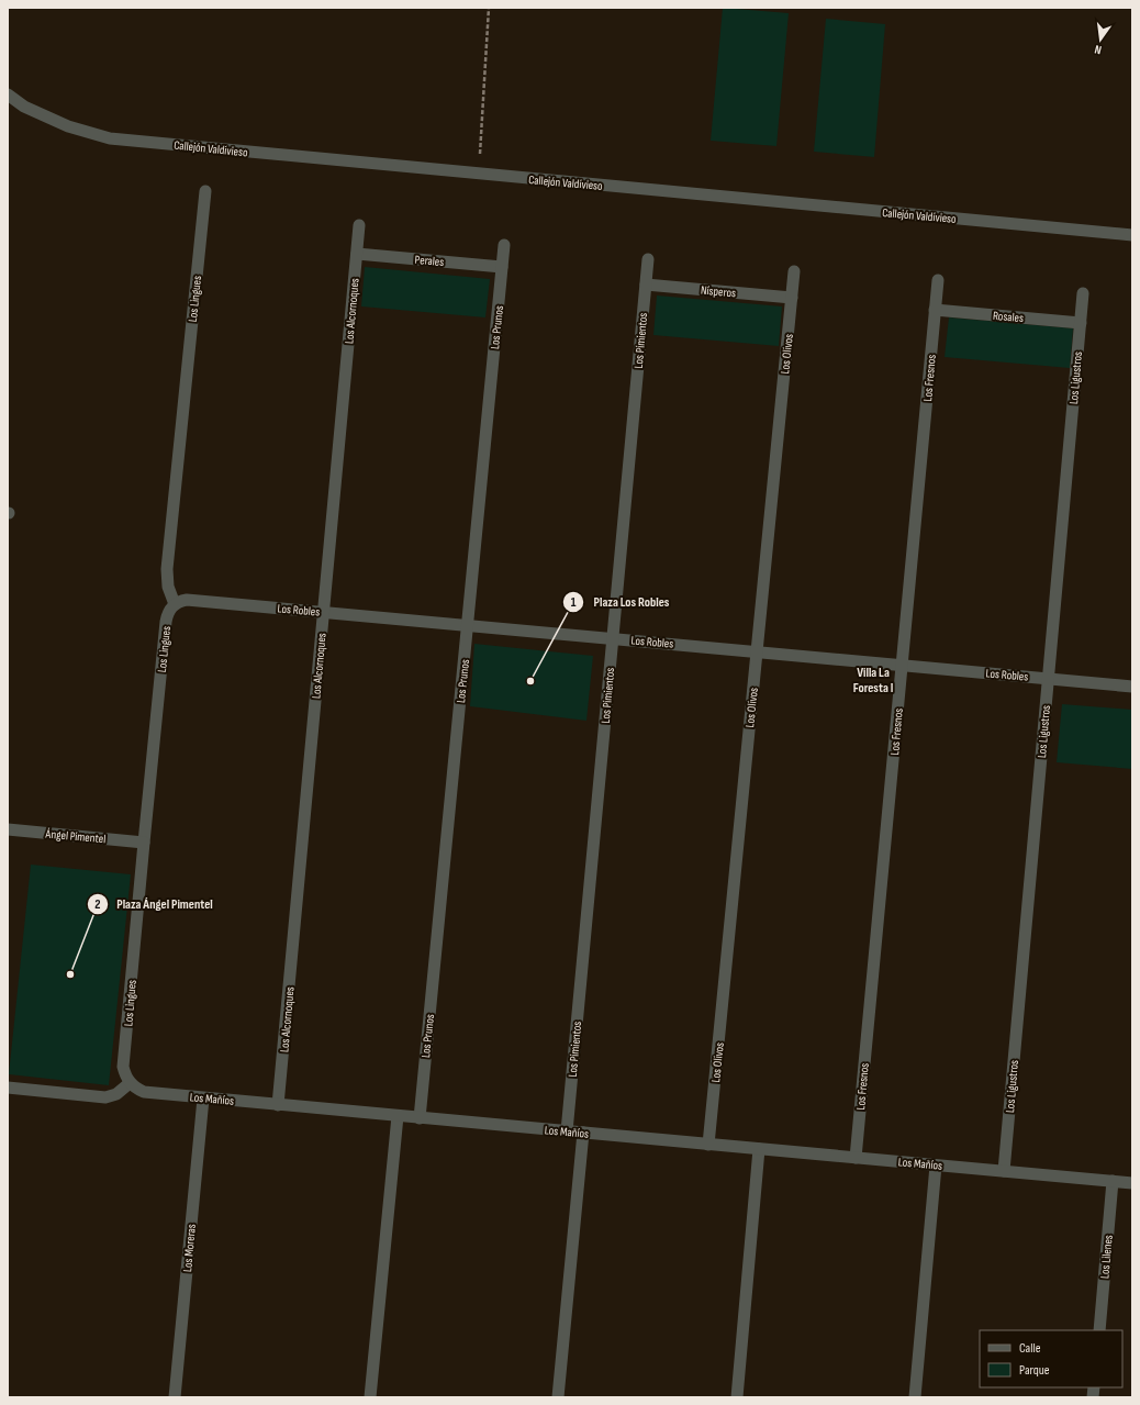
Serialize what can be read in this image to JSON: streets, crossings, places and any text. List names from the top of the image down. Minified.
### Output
{"streets":{"street":["Callejón Valdivieso","Perales","Nísperos","Los Lingues","Los Alcornoques","Rosales","Los Prunos","Los Pimientos","Los Olivos","Los Fresnos","Los Ligustros","Los Robles","Ángel Pimentel","Los Mañíos","Los Moreras","Los Lilenes"]},"crossings":[["Perales","Los Alcornoques"],["Perales","Los Prunos"],["Nísperos","Los Pimientos"],["Nísperos","Los Olivos"],["Los Lingues","Los Robles"],["Los Lingues","Ángel Pimentel"],["Los Lingues","Los Mañíos"],["Los Alcornoques","Los Robles"],["Los Alcornoques","Los Mañíos"],["Rosales","Los Fresnos"],["Rosales","Los Ligustros"],["Los Prunos","Los Robles"],["Los Prunos","Los Mañíos"],["Los Pimientos","Los Robles"],["Los Pimientos","Los Mañíos"],["Los Olivos","Los Robles"],["Los Olivos","Los Mañíos"],["Los Fresnos","Los Robles"],["Los Fresnos","Los Mañíos"],["Los Ligustros","Los Robles"],["Los Ligustros","Los Mañíos"],["Los Mañíos","Los Moreras"],["Los Mañíos","Los Lilenes"]],"districts":["Villa La Foresta I"],"places":["Plaza Los Robles","Plaza Ángel Pimentel"],"legend":["Calle","Parque"],"north":"bottom"}
